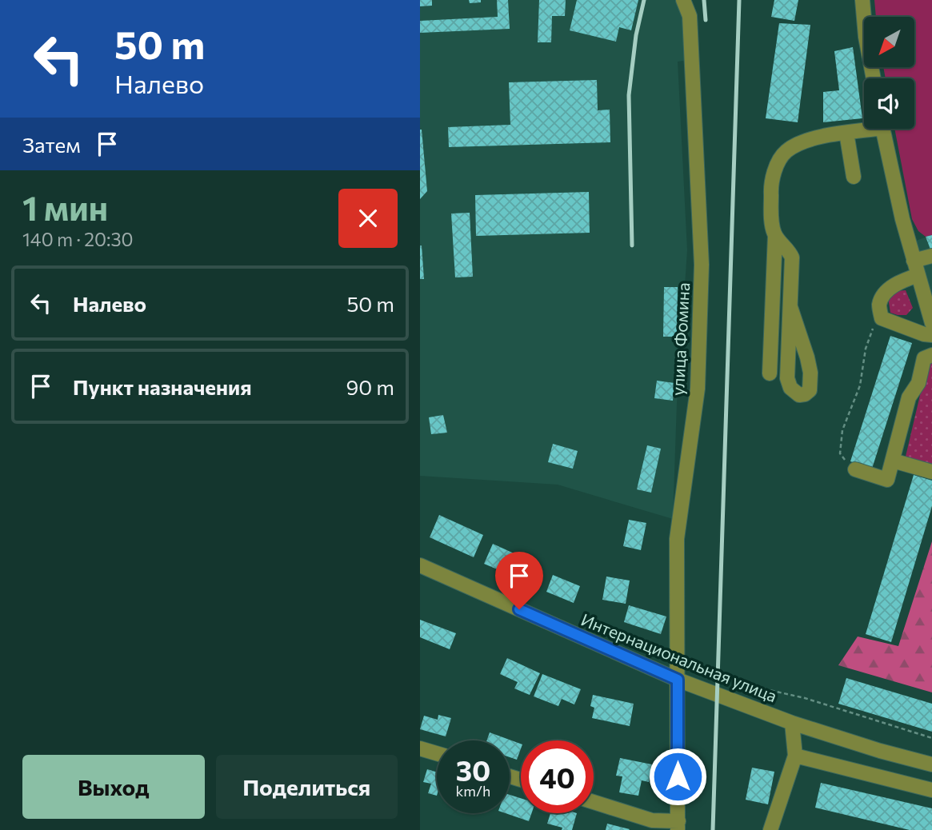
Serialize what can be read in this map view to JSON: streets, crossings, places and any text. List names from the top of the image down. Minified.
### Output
{"streets":{"street":["улица Фомина","Интернациональная улица"]},"crossings":[["улица Фомина","Интернациональная улица"]],"north":"bottom left","page":{"turn":["50 m","Налево"],"then":"Затем","heading":["1 мин","140 m · 20:30"],"list":[{"name":"Налево","value":"50 m"},{"name":"Пункт назначения","value":"90 m"}],"speed":"30 km/h","limit":"40","buttons":["Выход","Поделиться"]}}
